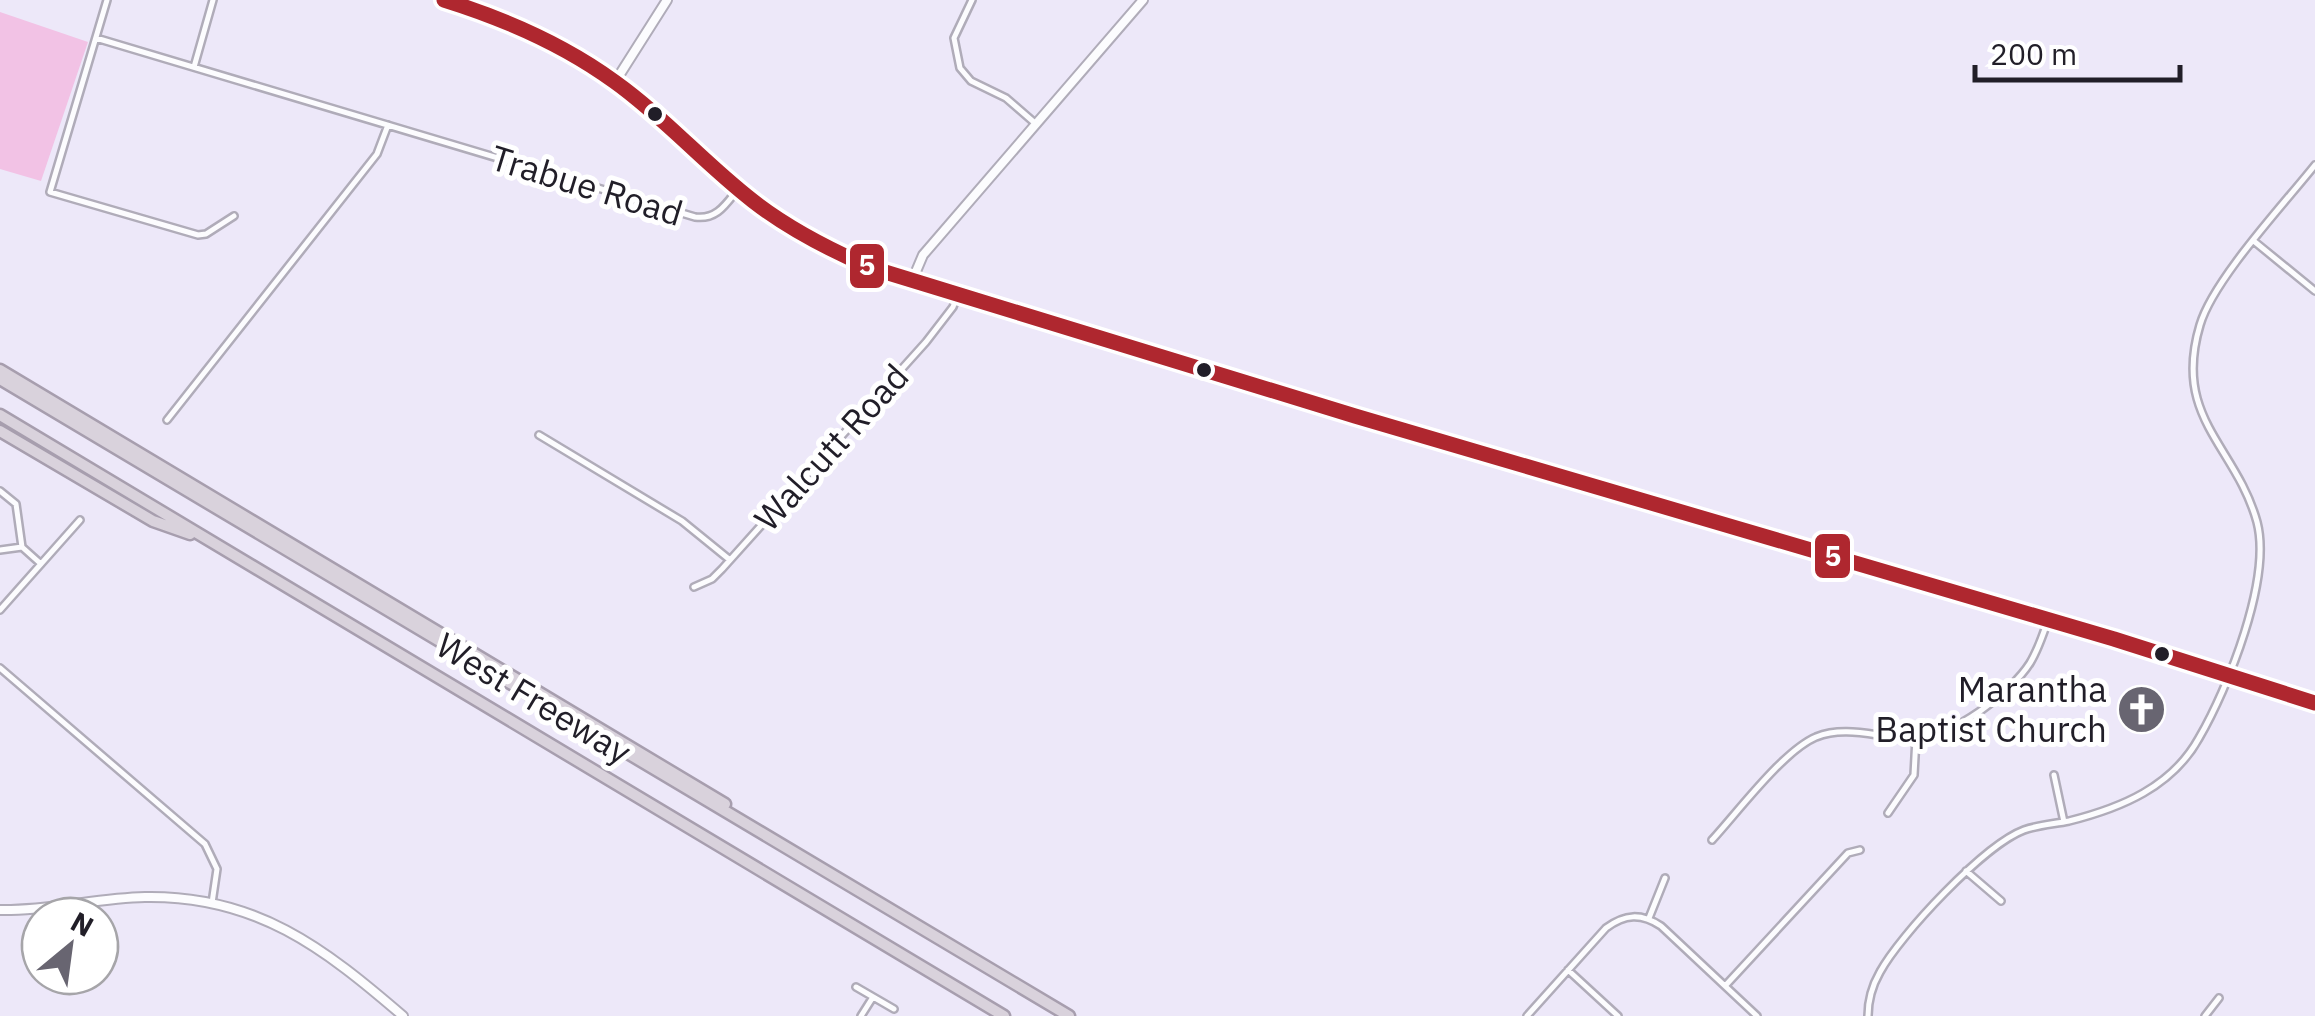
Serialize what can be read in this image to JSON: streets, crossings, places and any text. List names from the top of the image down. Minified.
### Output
{"streets":{"highway":["West Freeway"],"main road":["Trabue Road"],"street":["Walcutt Road"]},"crossings":[["Trabue Road","Walcutt Road"]],"places":{"church":["Marantha Baptist Church"]},"lines":["transit line 5"],"scale_bar":"200 m","north":"top right"}
